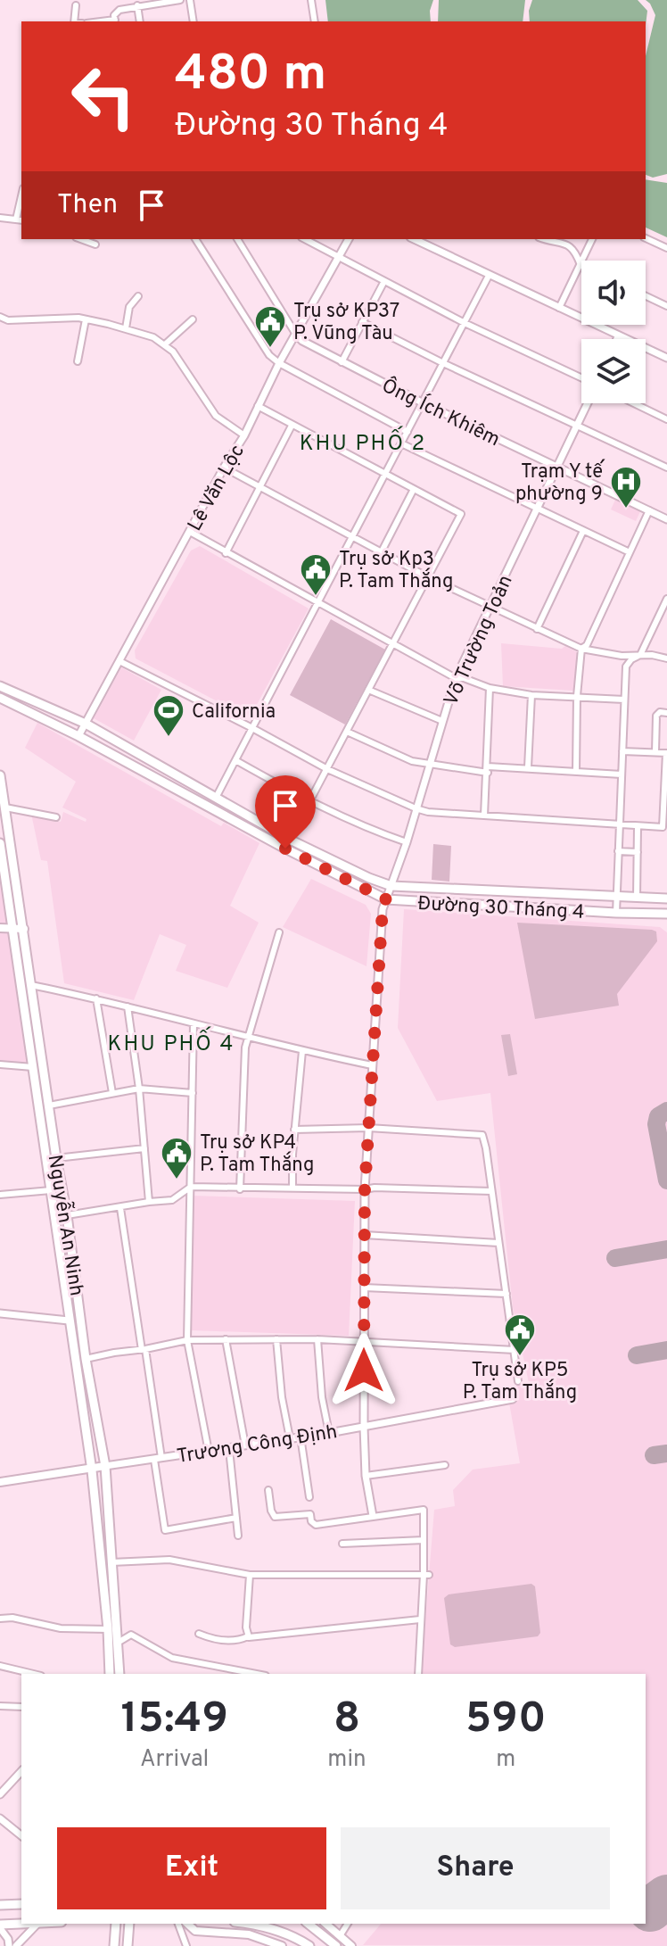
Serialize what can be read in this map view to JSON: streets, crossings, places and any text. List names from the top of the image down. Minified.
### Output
{"streets":{"main road":["Đường 30 Tháng 4","Nguyễn An Ninh","Trương Công Định"],"street":["Ông Ích Khiêm","Lê Văn Lộc","Võ Trường Toản"]},"crossings":[["Ông Ích Khiêm","Lê Văn Lộc"],["Ông Ích Khiêm","Võ Trường Toản"],["Lê Văn Lộc","Đường 30 Tháng 4"],["Võ Trường Toản","Đường 30 Tháng 4"],["Võ Trường Toản","Trương Công Định"],["Nguyễn An Ninh","Trương Công Định"]],"districts":["KHU PHỐ 2","KHU PHỐ 4"],"places":{"public building":["Trụ sở KP37 P. Vũng Tàu","Trụ sở Kp3 P. Tam Thắng","Trụ sở KP4 P. Tam Thắng","Trụ sở KP5 P. Tam Thắng"],"hospital":["Trạm Y tế phường 9"],"sports":["California"]},"page":{"turn":["480 m","Đường 30 Tháng 4"],"then":"Then","eta":["15:49","Arrival","8","min","590","m"],"buttons":["Exit","Share"]}}
